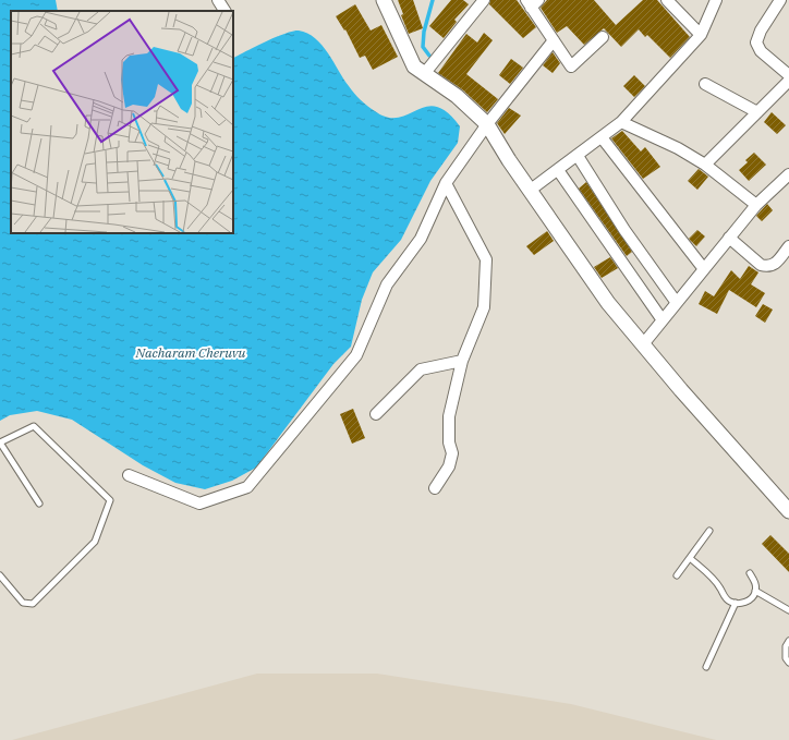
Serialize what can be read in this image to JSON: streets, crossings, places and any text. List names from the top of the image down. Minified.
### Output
{"water":["Nacharam Cheruvu"]}
